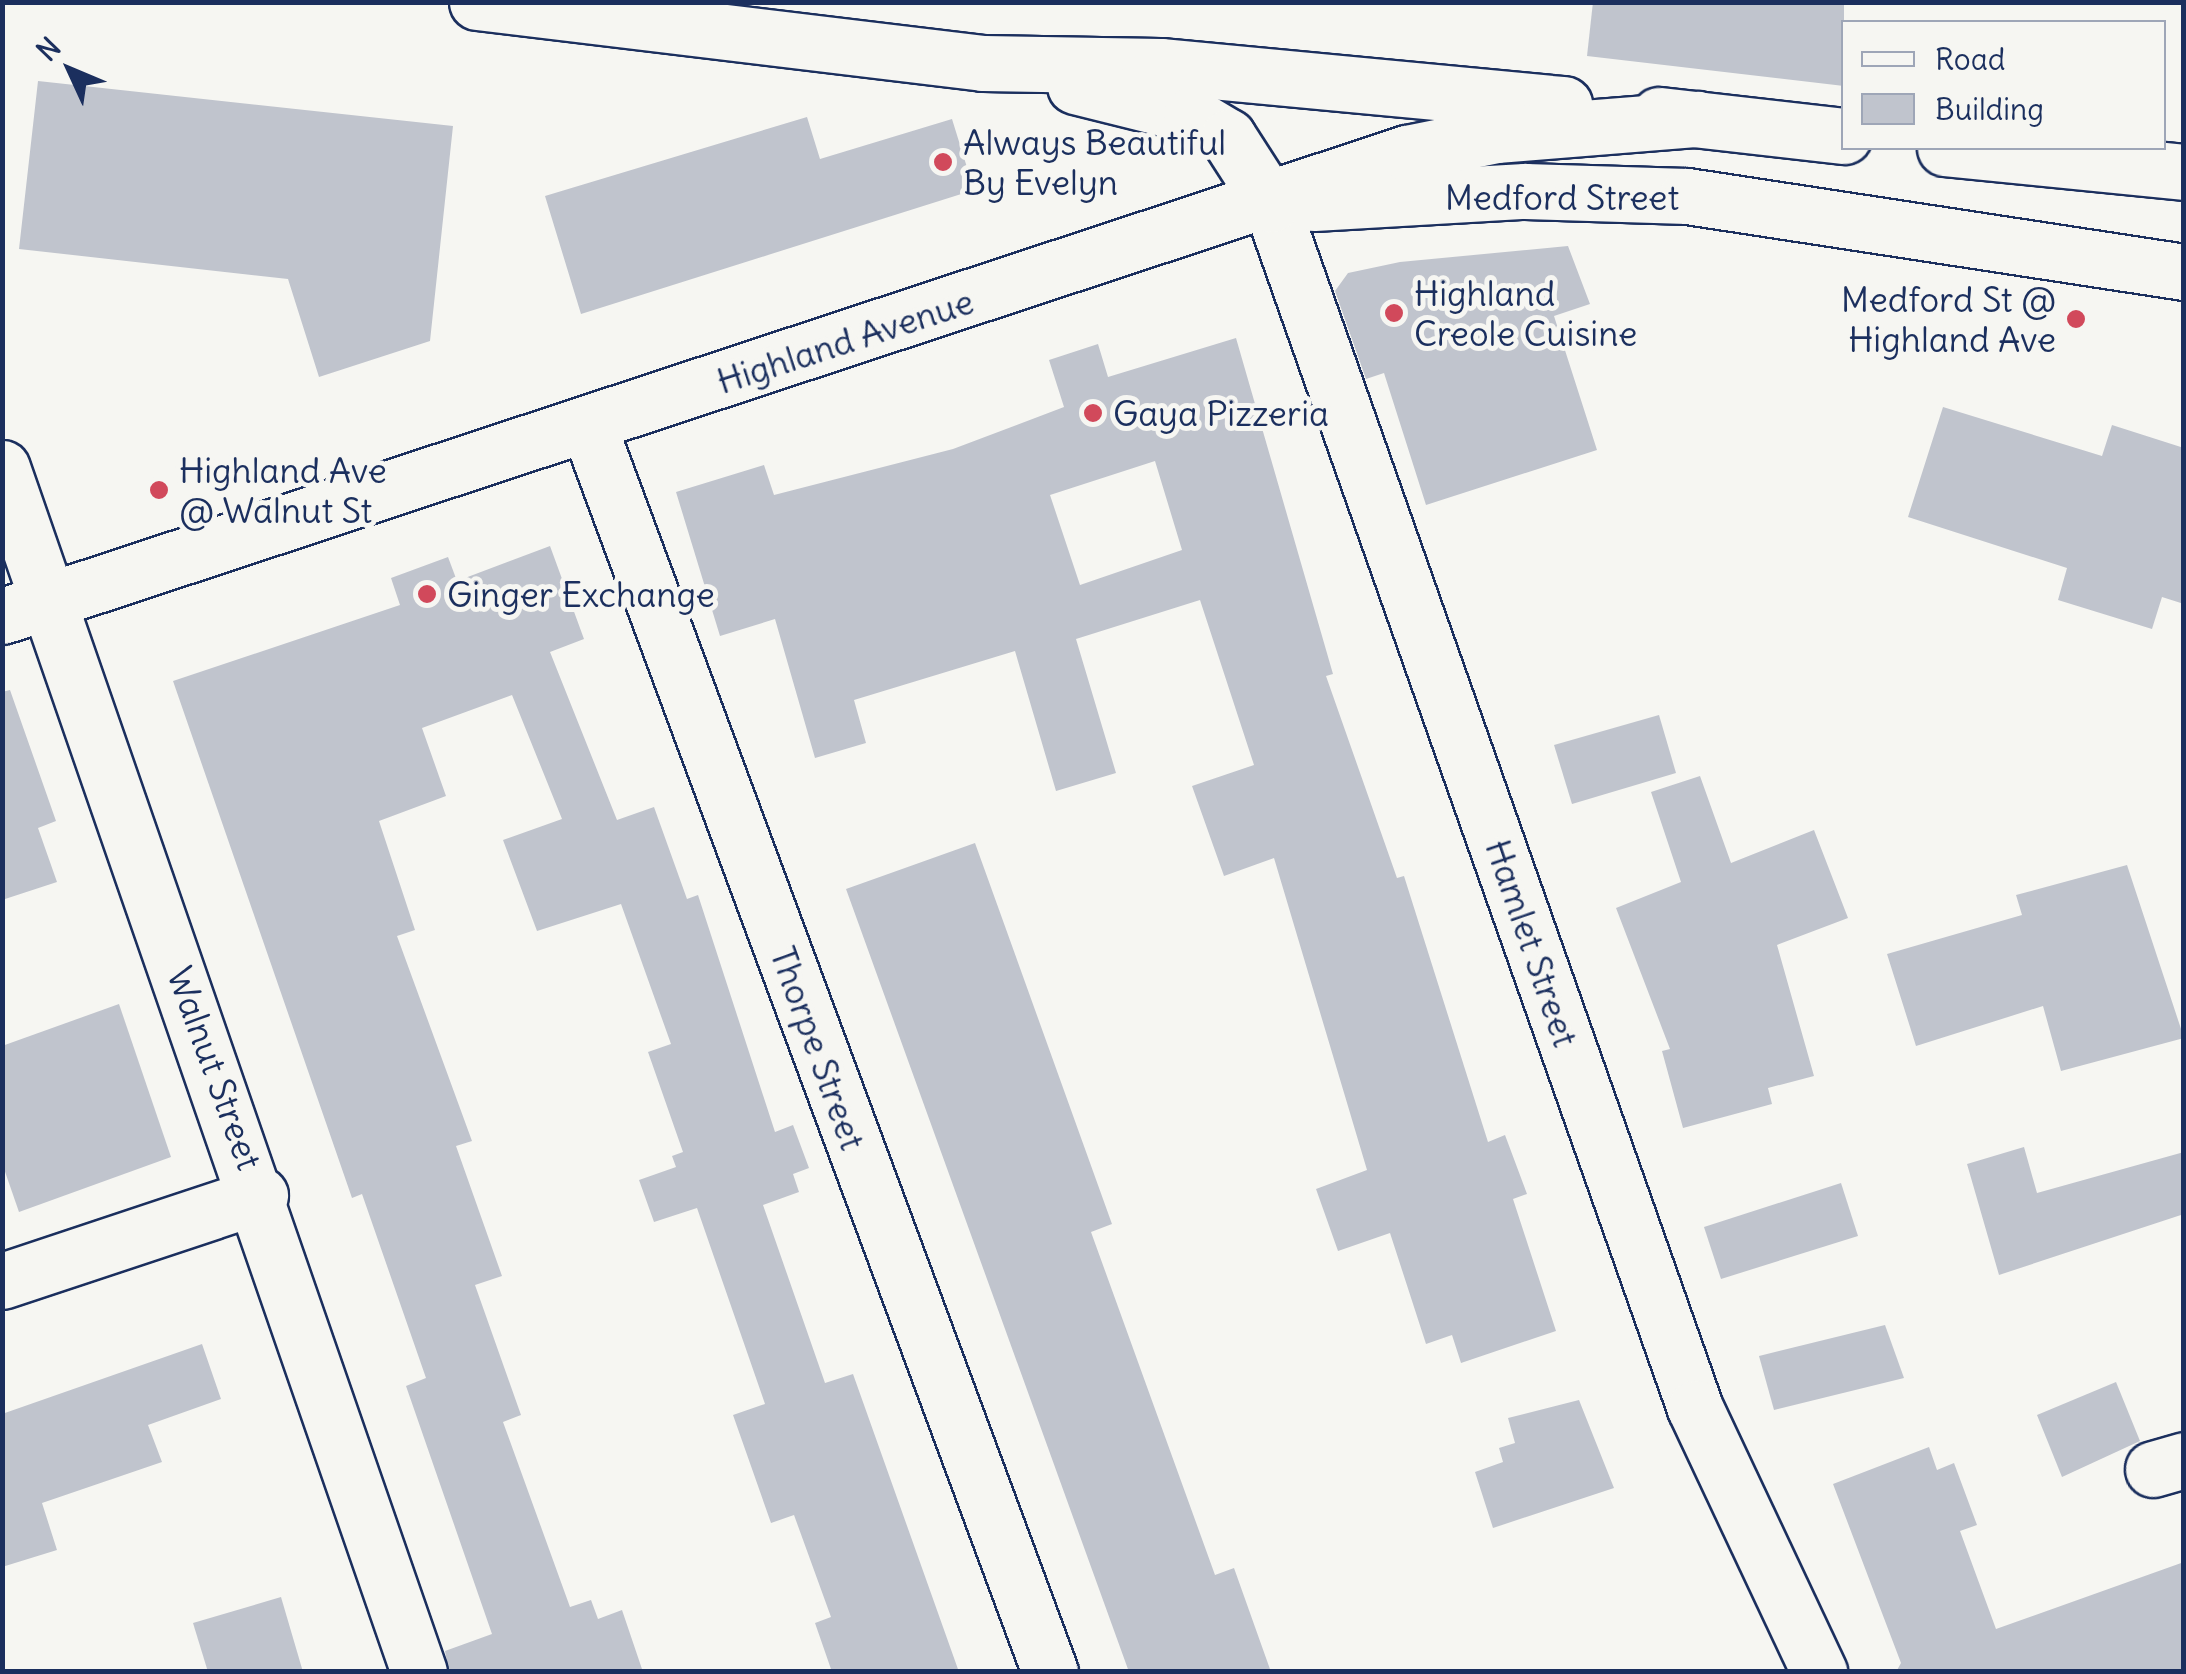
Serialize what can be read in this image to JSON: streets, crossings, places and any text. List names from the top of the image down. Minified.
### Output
{"streets":{"main road":["Medford Street","Highland Avenue","Hamlet Street","Thorpe Street","Walnut Street"]},"crossings":[["Medford Street","Highland Avenue"],["Medford Street","Hamlet Street"],["Highland Avenue","Hamlet Street"],["Highland Avenue","Thorpe Street"],["Highland Avenue","Walnut Street"]],"places":["Always Beautiful By Evelyn","Highland Creole Cuisine","Medford St @ Highland Ave","Gaya Pizzeria","Highland Ave @ Walnut St","Ginger Exchange"],"legend":["Road","Building"],"north":"top left"}
